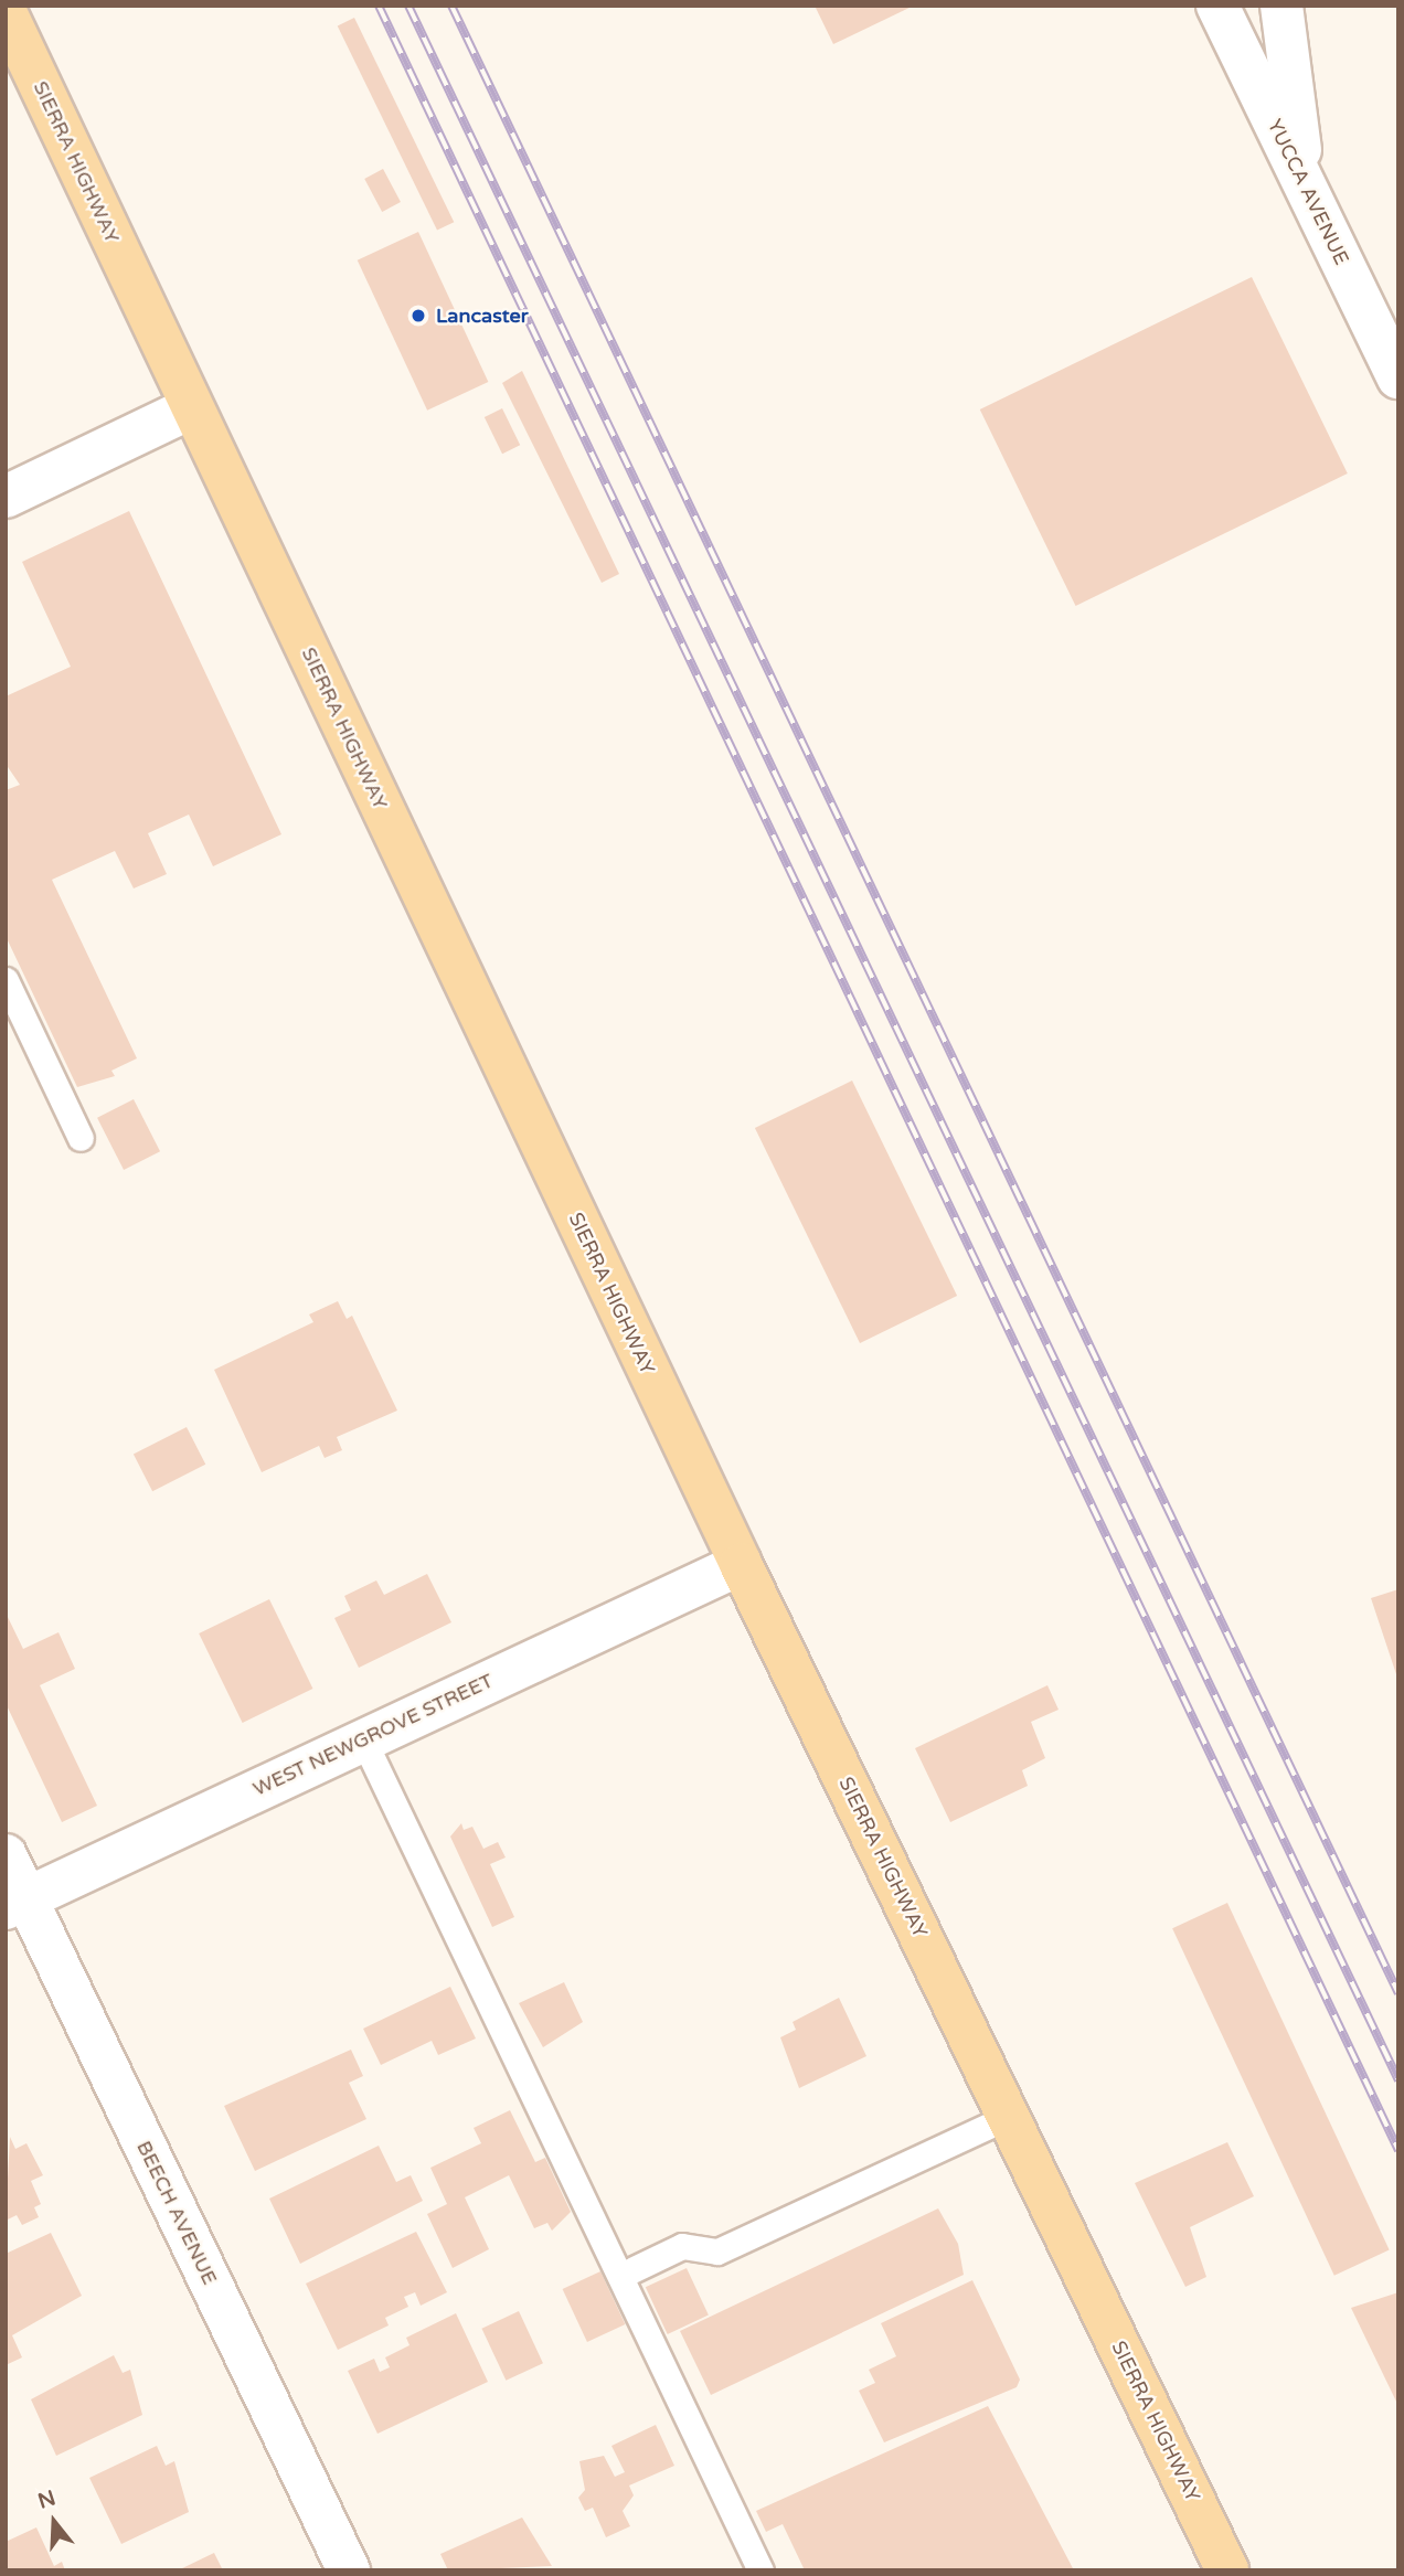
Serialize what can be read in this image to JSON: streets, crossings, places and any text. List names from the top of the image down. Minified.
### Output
{"streets":{"main road":["SIERRA HIGHWAY"],"street":["YUCCA AVENUE","WEST NEWGROVE STREET","BEECH AVENUE"]},"crossings":[["SIERRA HIGHWAY","WEST NEWGROVE STREET"],["WEST NEWGROVE STREET","BEECH AVENUE"]],"places":["Lancaster"],"north":"top"}
